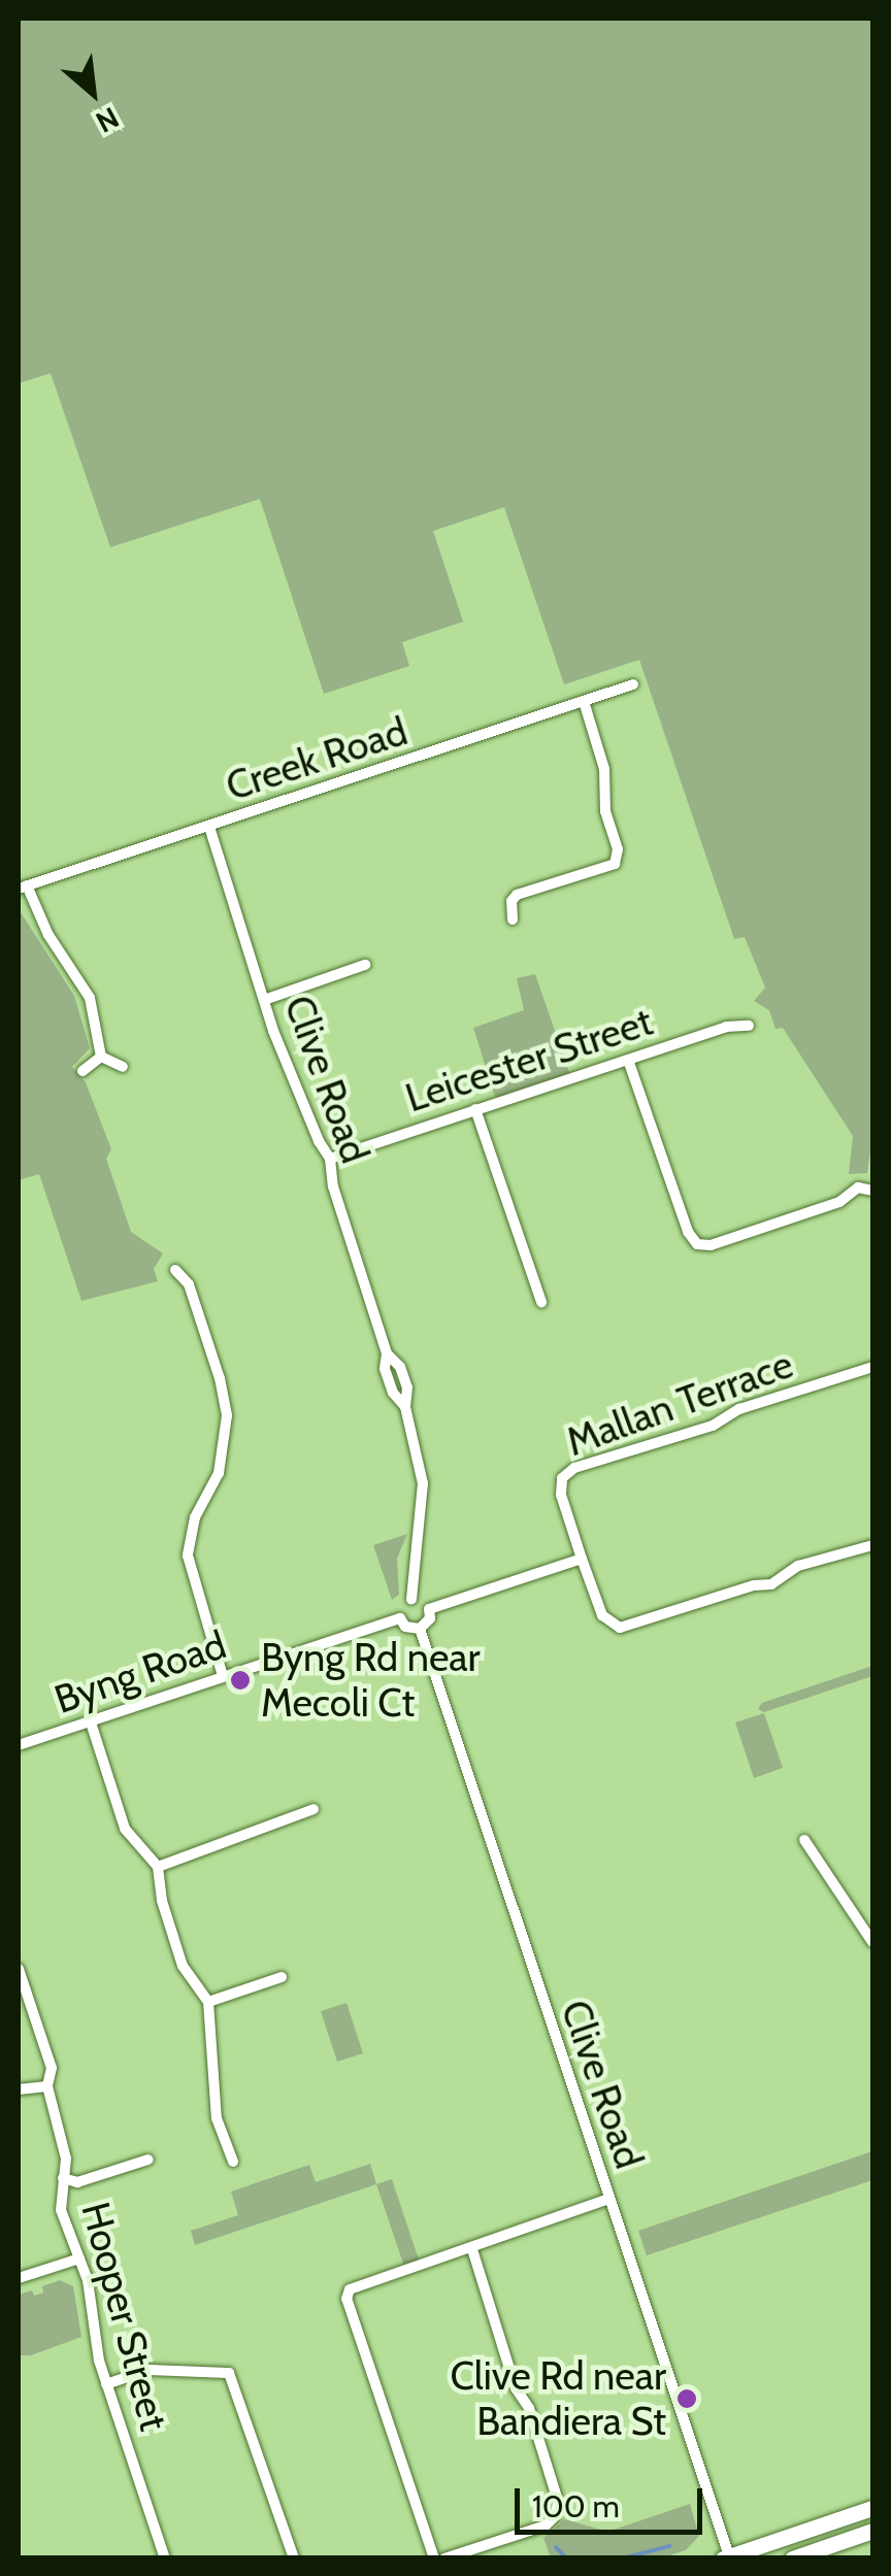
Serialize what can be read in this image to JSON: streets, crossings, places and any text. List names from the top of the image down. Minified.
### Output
{"streets":{"street":["Creek Road","Leicester Street","Clive Road","Mallan Terrace","Byng Road","Hooper Street"]},"crossings":[["Creek Road","Clive Road"],["Leicester Street","Clive Road"],["Clive Road","Byng Road"]],"places":["Byng Rd near Mecoli Ct","Clive Rd near Bandiera St"],"scale_bar":"100 m","north":"bottom right"}
